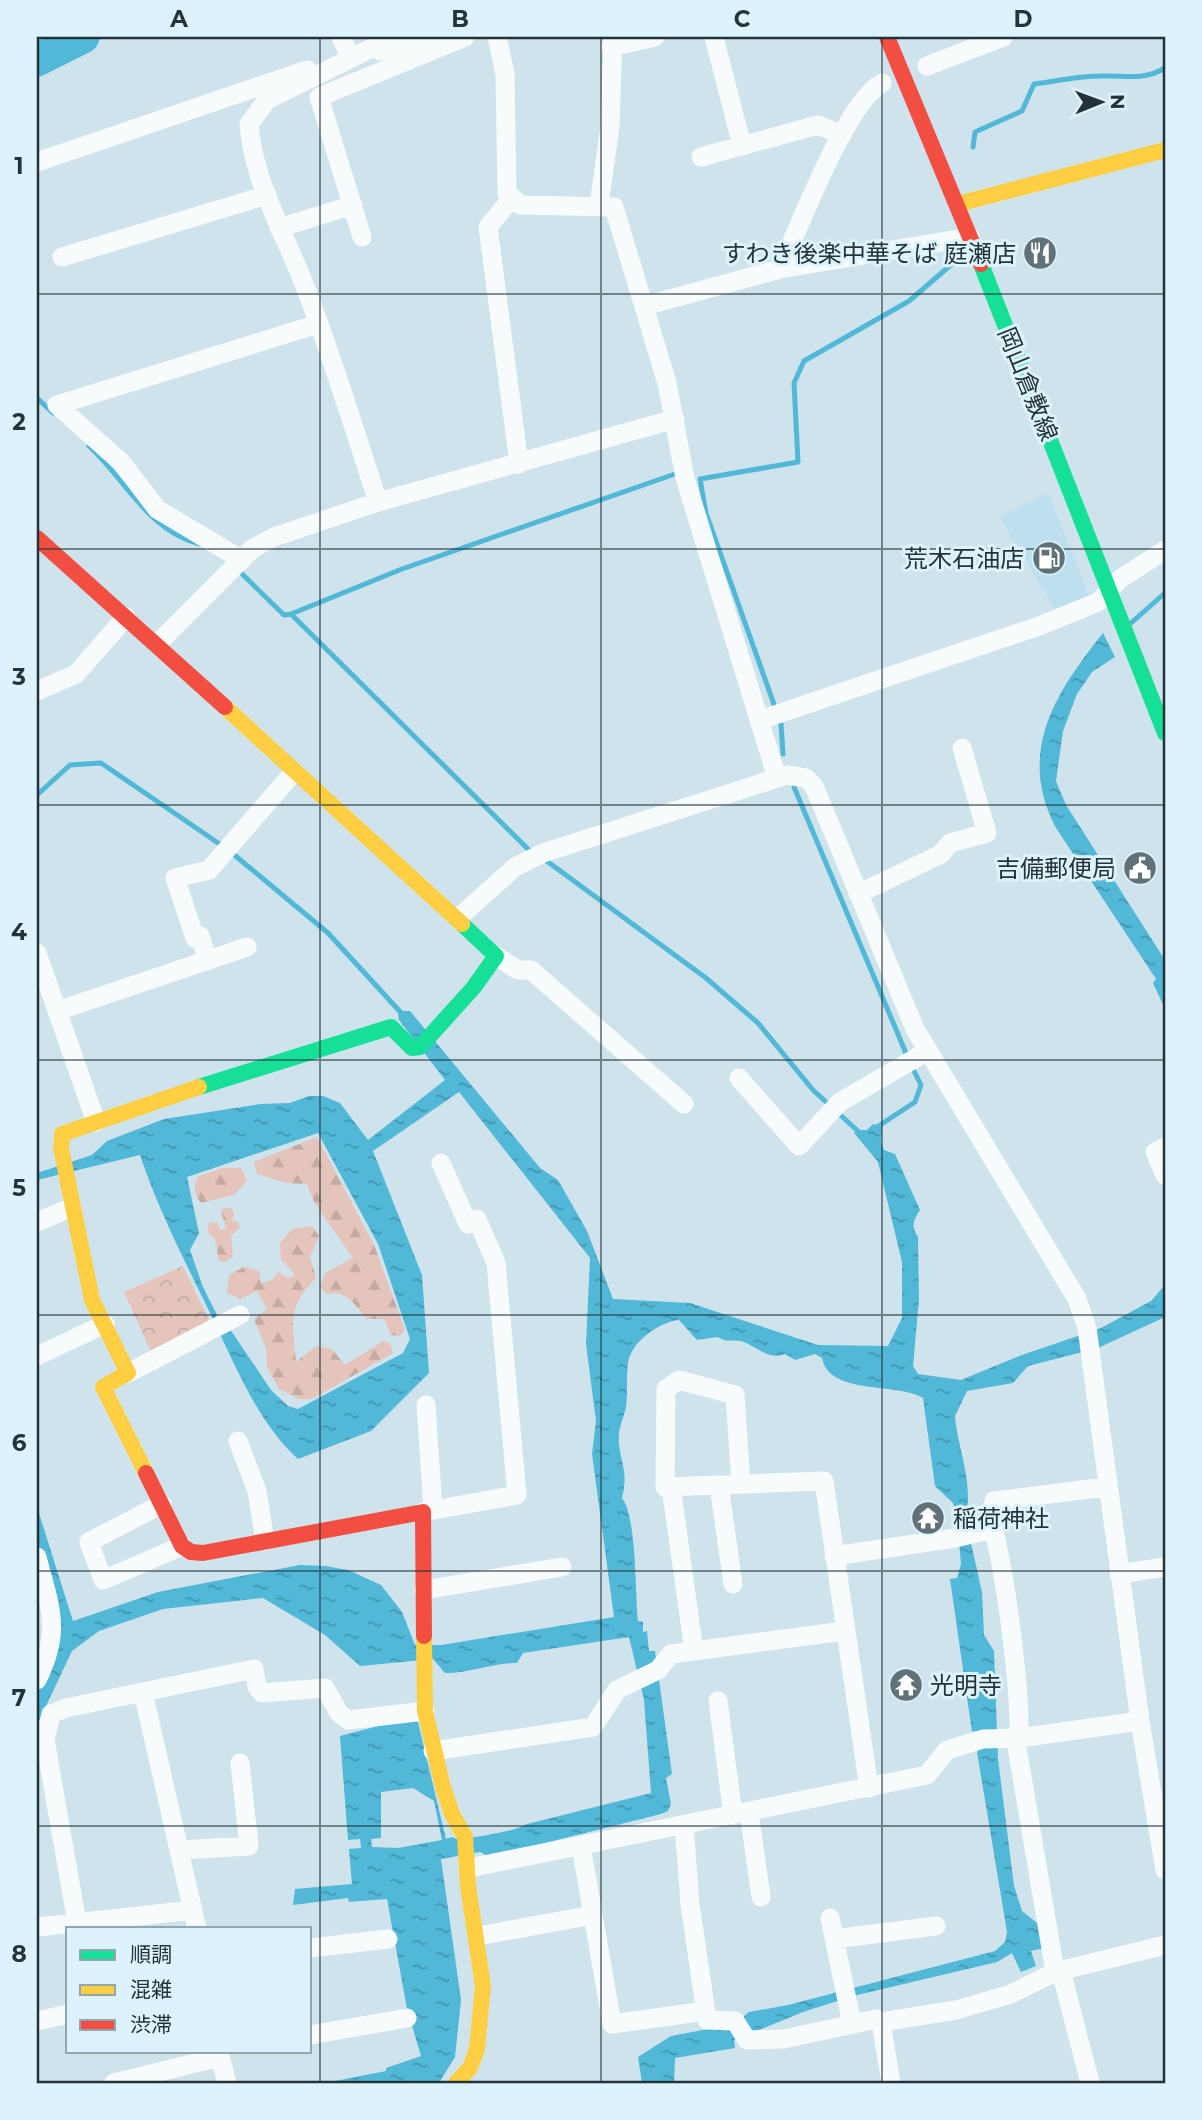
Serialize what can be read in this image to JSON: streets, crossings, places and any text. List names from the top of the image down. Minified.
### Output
{"streets":{"street":["岡山倉敷線"]},"places":{"restaurant":["すわき後楽中華そば 庭瀬店"],"fuel station":["荒木石油店"],"public building":["吉備郵便局"],"temple":["稲荷神社","光明寺"]},"legend":["順調","混雑","渋滞"],"north":"right","grid":{"columns":["A","B","C","D"],"rows":["1","2","3","4","5","6","7","8"]}}
